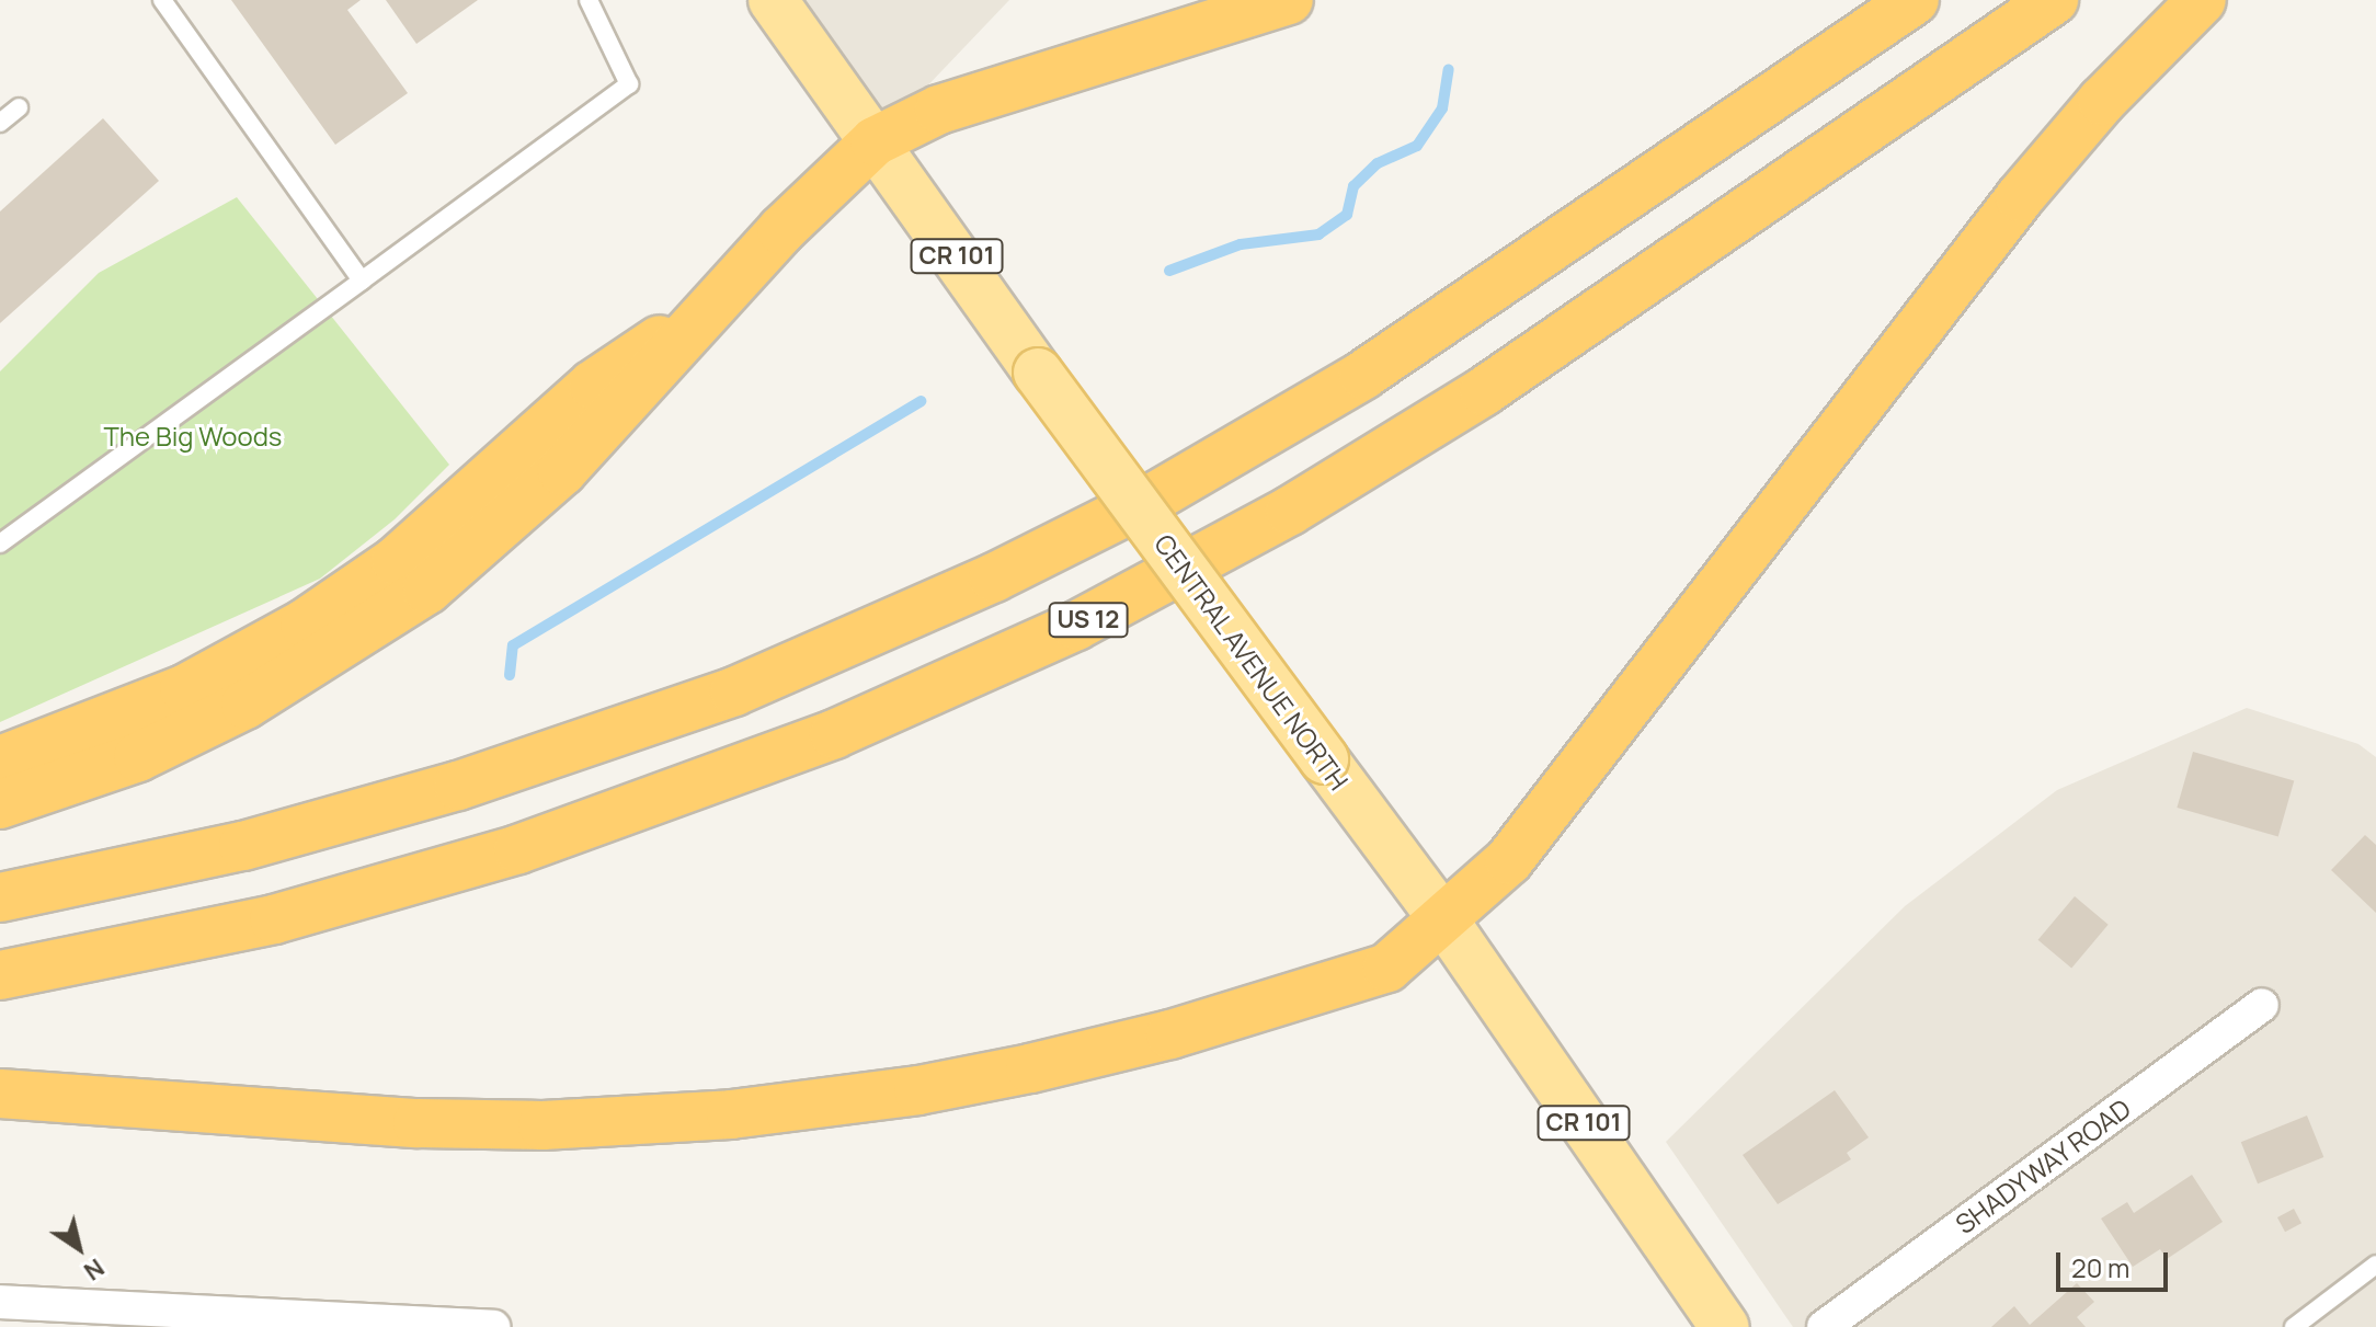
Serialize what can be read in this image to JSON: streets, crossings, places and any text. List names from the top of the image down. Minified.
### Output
{"streets":{"highway":["US 12"],"main road":["CR 101","CENTRAL AVENUE NORTH"],"street":["SHADYWAY ROAD"]},"parks":["The Big Woods"],"scale_bar":"20 m","north":"bottom right"}
